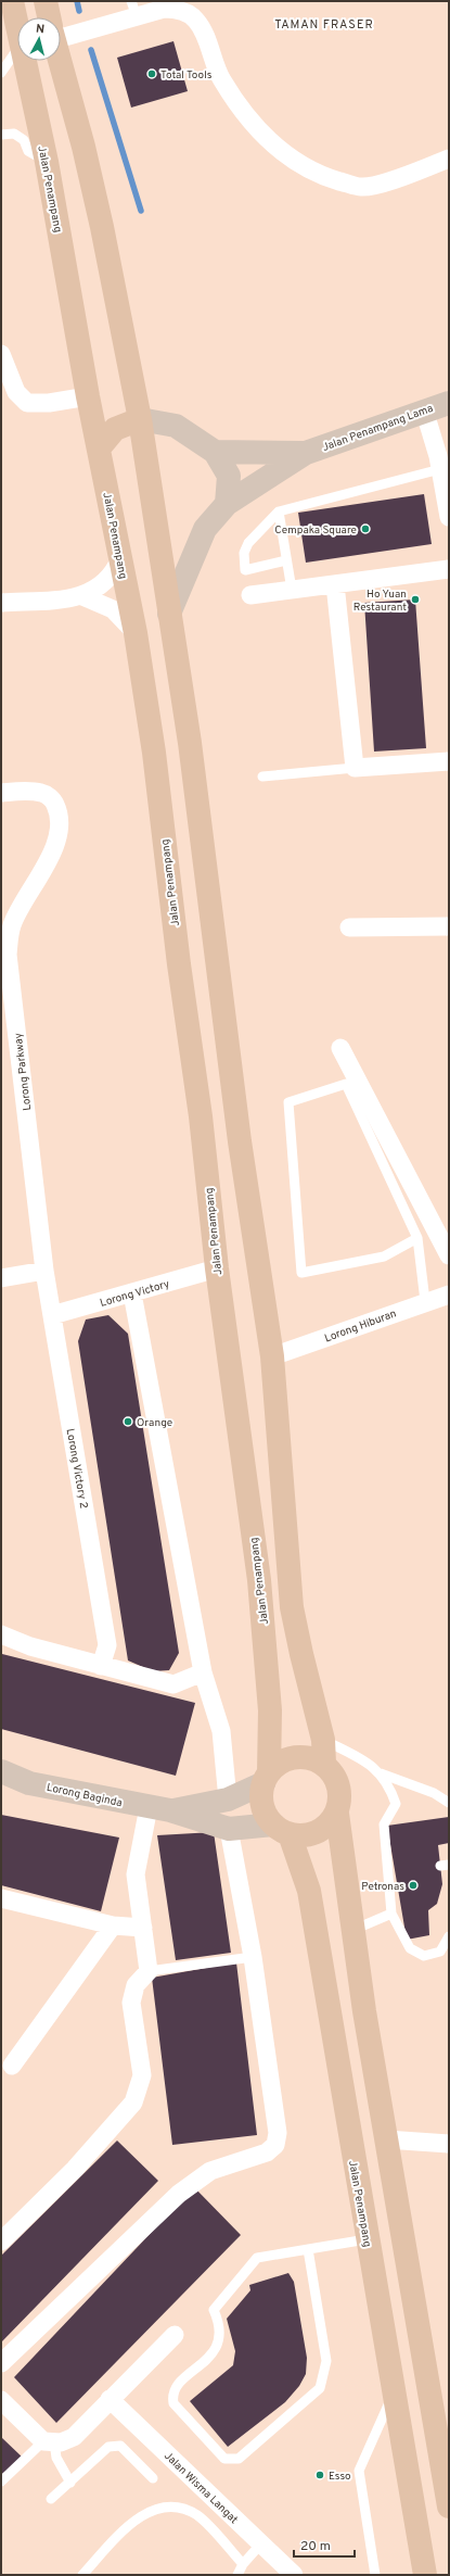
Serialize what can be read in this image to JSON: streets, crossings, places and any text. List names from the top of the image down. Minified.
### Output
{"streets":{"main road":["Jalan Penampang","Jalan Penampang Lama","Lorong Baginda"],"street":["Lorong Parkway","Lorong Victory","Lorong Hiburan","Lorong Victory 2","Jalan Wisma Langat"]},"crossings":[["Jalan Penampang","Lorong Victory"],["Jalan Penampang","Lorong Baginda"],["Lorong Parkway","Lorong Victory 2"],["Lorong Victory","Lorong Victory 2"]],"districts":["TAMAN FRASER"],"places":["Total Tools","Cempaka Square","Ho Yuan Restaurant","Orange","Petronas","Esso"],"scale_bar":"20 m","north":"top"}
